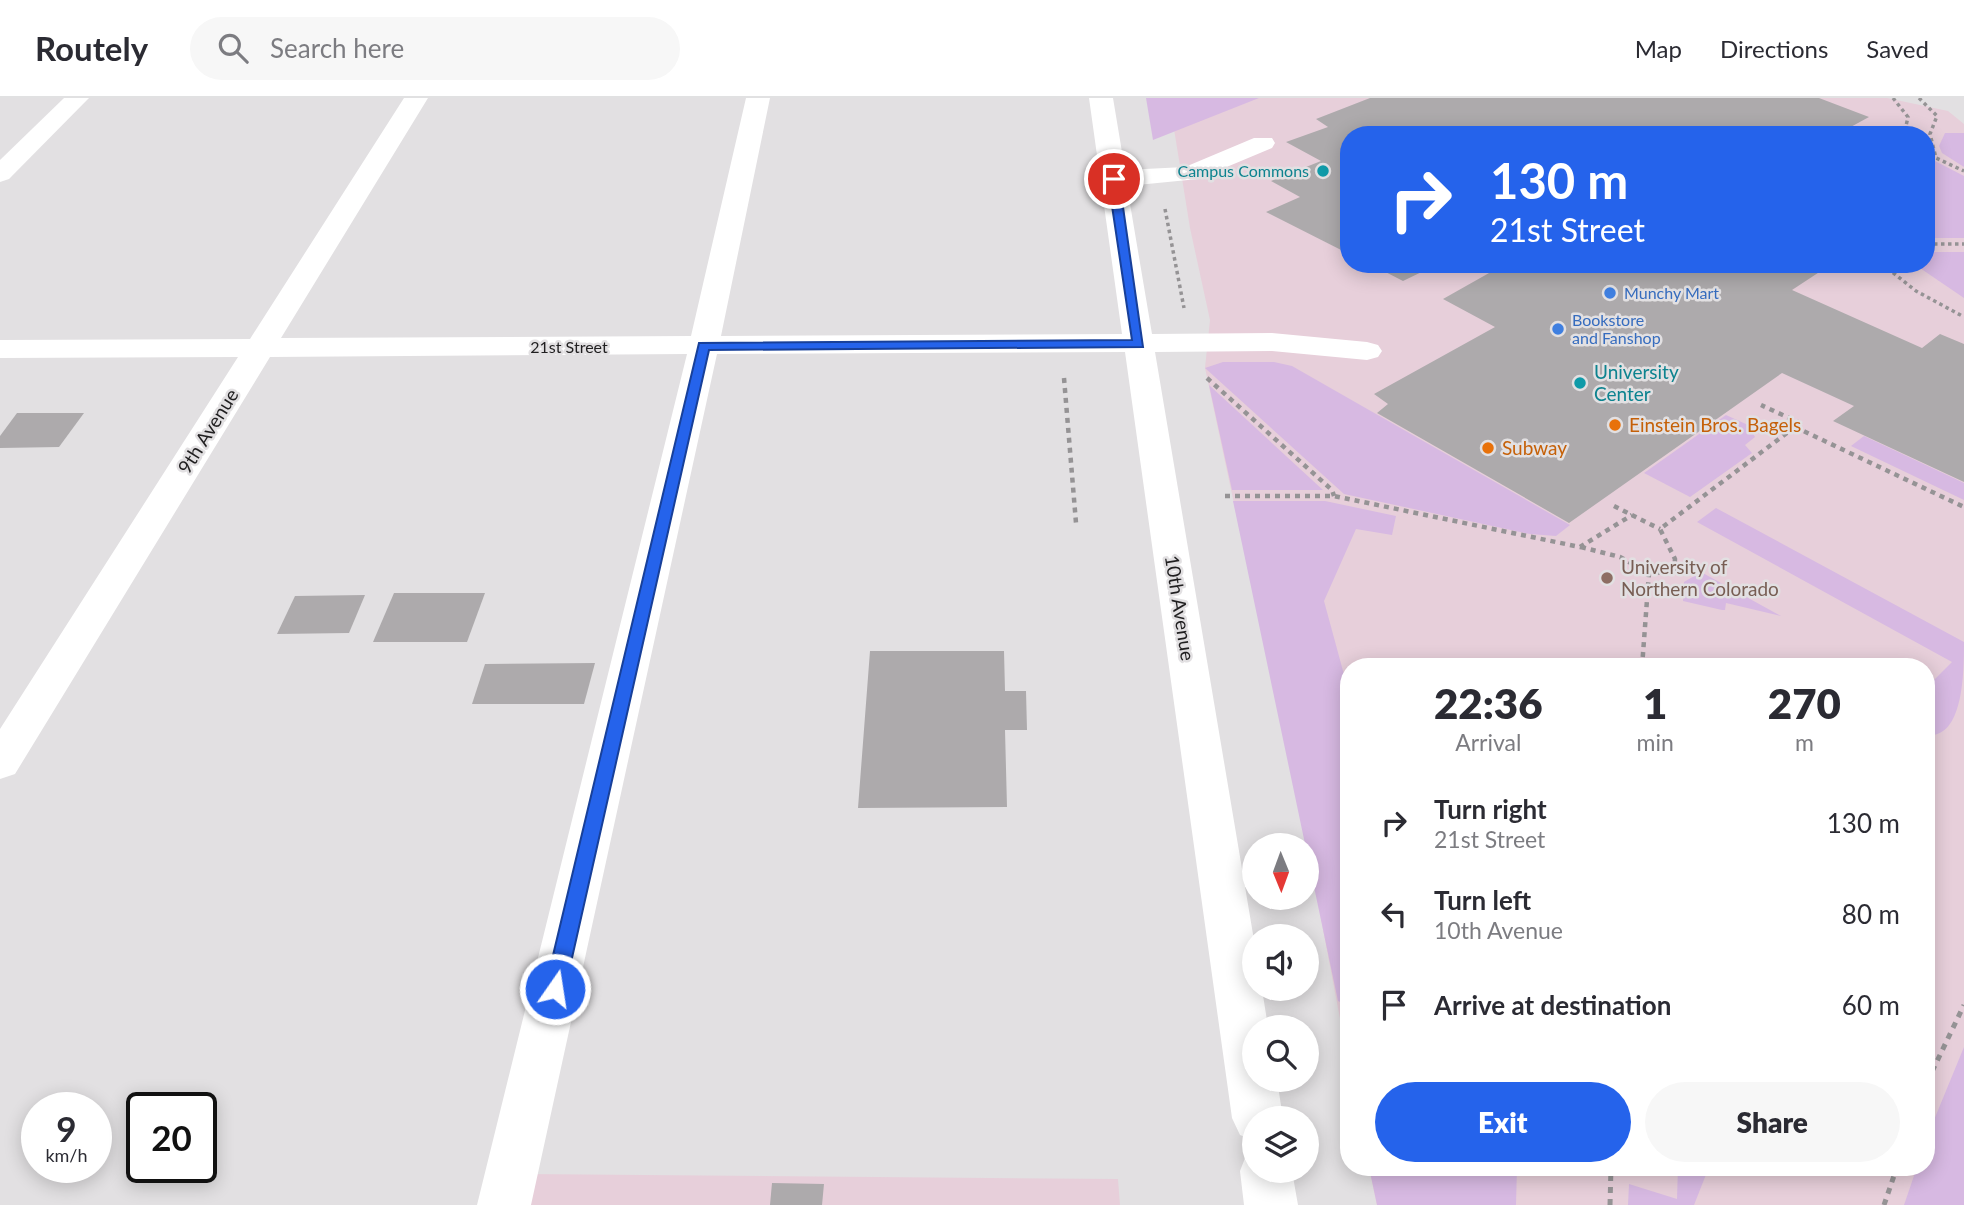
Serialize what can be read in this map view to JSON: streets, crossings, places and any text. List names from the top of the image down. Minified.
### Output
{"streets":{"street":["21st Street","9th Avenue","10th Avenue"]},"crossings":[["21st Street","9th Avenue"],["21st Street","10th Avenue"]],"places":["Campus Commons","Munchy Mart","Bookstore and Fanshop","University Center","Einstein Bros. Bagels","Subway","University of Northern Colorado"],"north":"bottom","page":{"header":"Routely","search":"Search here","nav":["Map","Directions","Saved"],"turn":["130 m","21st Street"],"eta":["22:36","Arrival","1","min","270","m"],"list":[{"name":"Turn right","note":"21st Street","value":"130 m"},{"name":"Turn left","note":"10th Avenue","value":"80 m"},{"name":"Arrive at destination","value":"60 m"}],"buttons":["Exit","Share"],"speed":"9 km/h","limit":"20"}}
